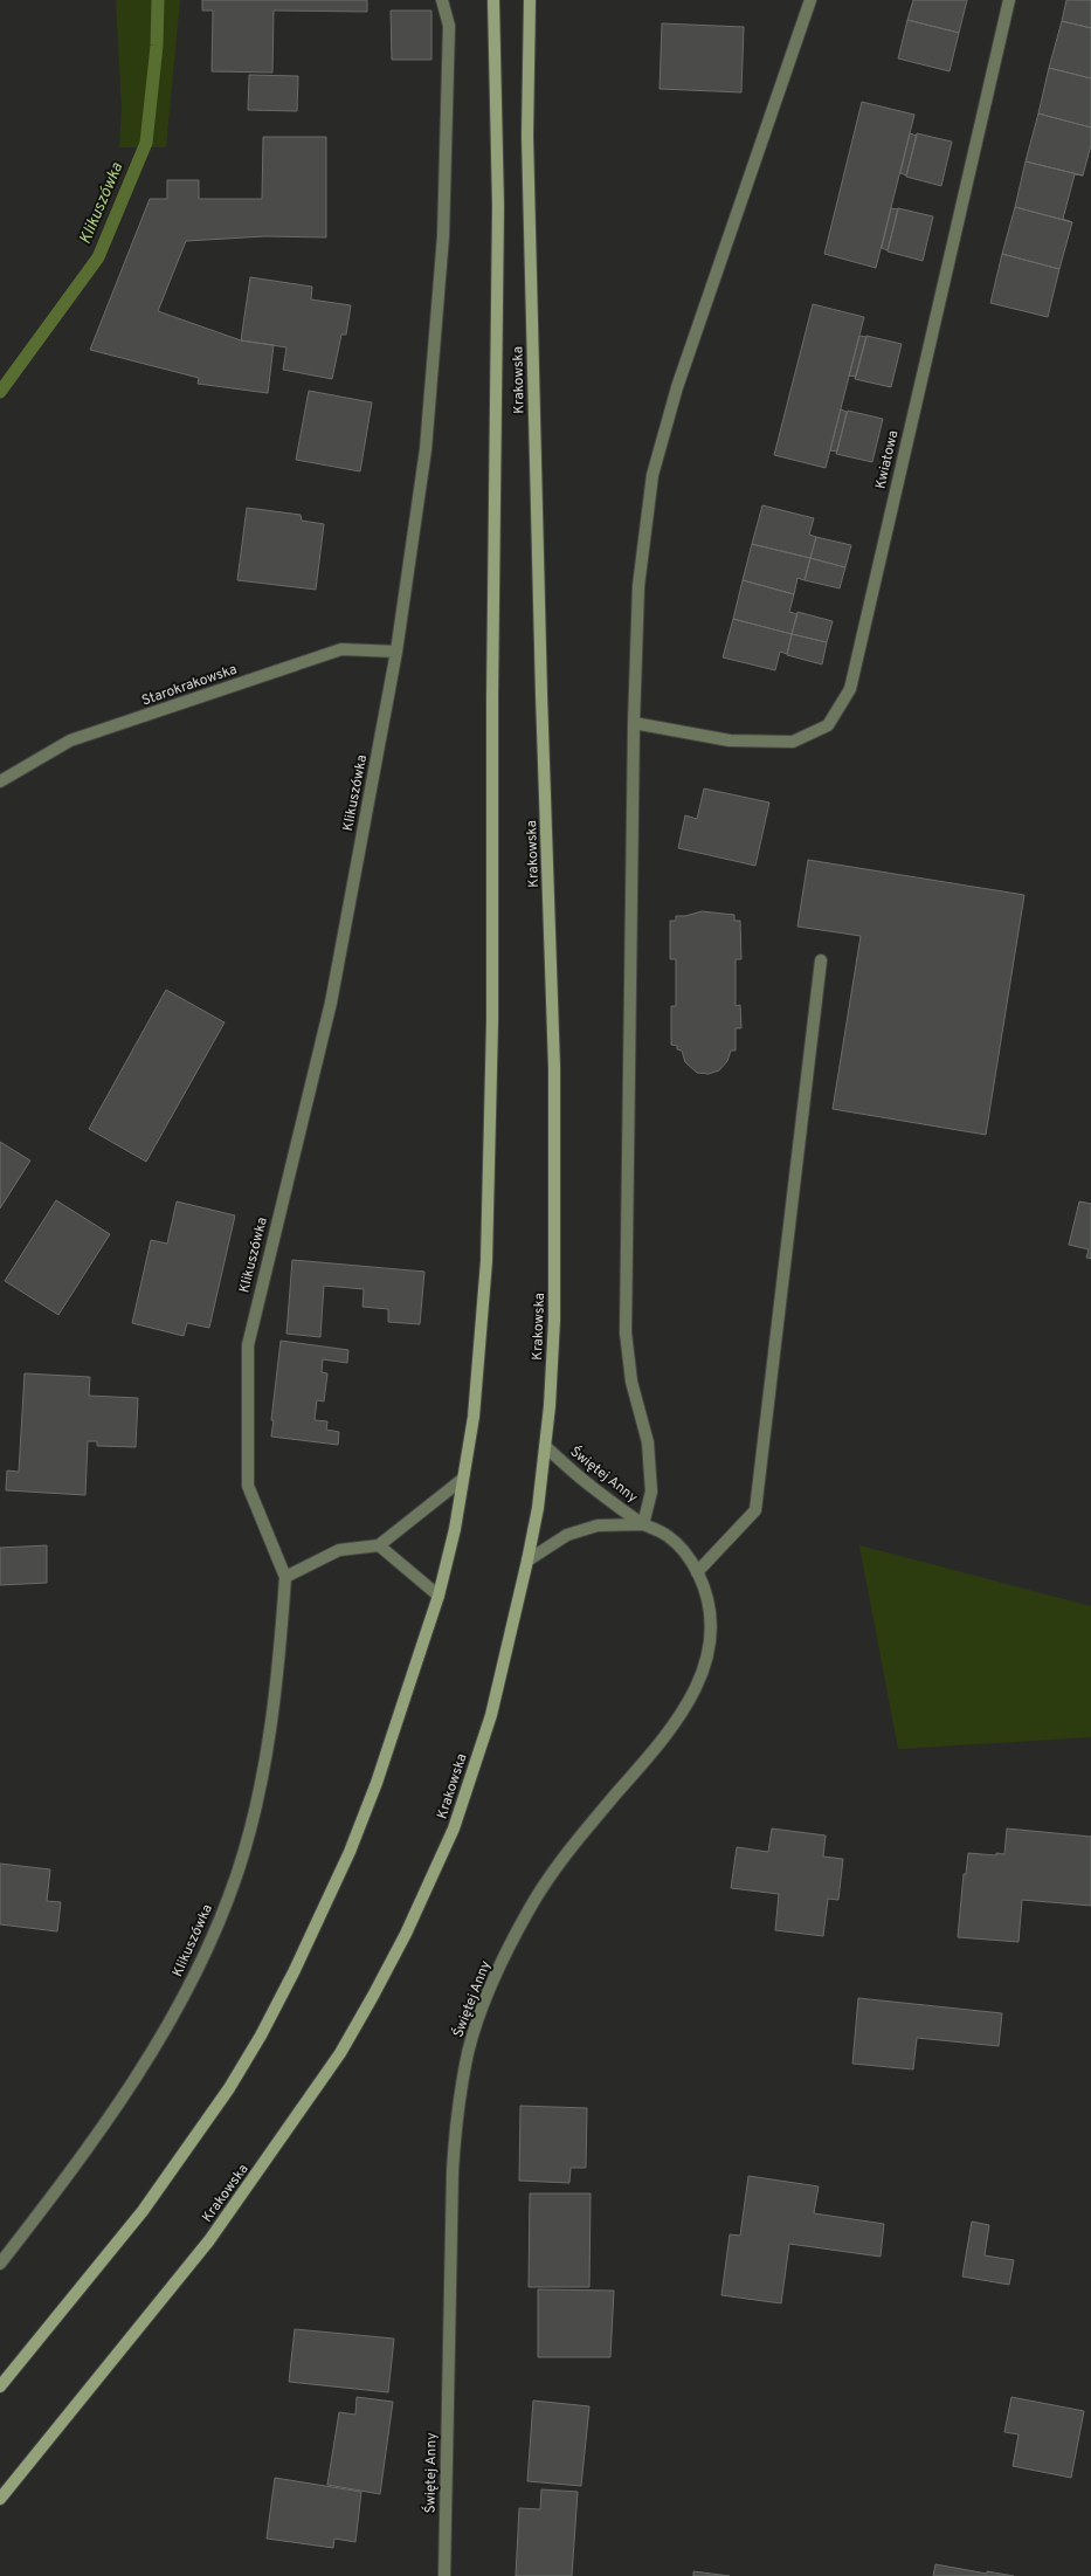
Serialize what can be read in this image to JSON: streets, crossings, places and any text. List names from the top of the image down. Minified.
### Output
{"streets":{"main road":["Krakowska"],"street":["Kwiatowa","Starokrakowska","Klikuszówka","Świętej Anny"]},"crossings":[["Krakowska","Świętej Anny"],["Starokrakowska","Klikuszówka"]],"water":["Klikuszówka"]}
